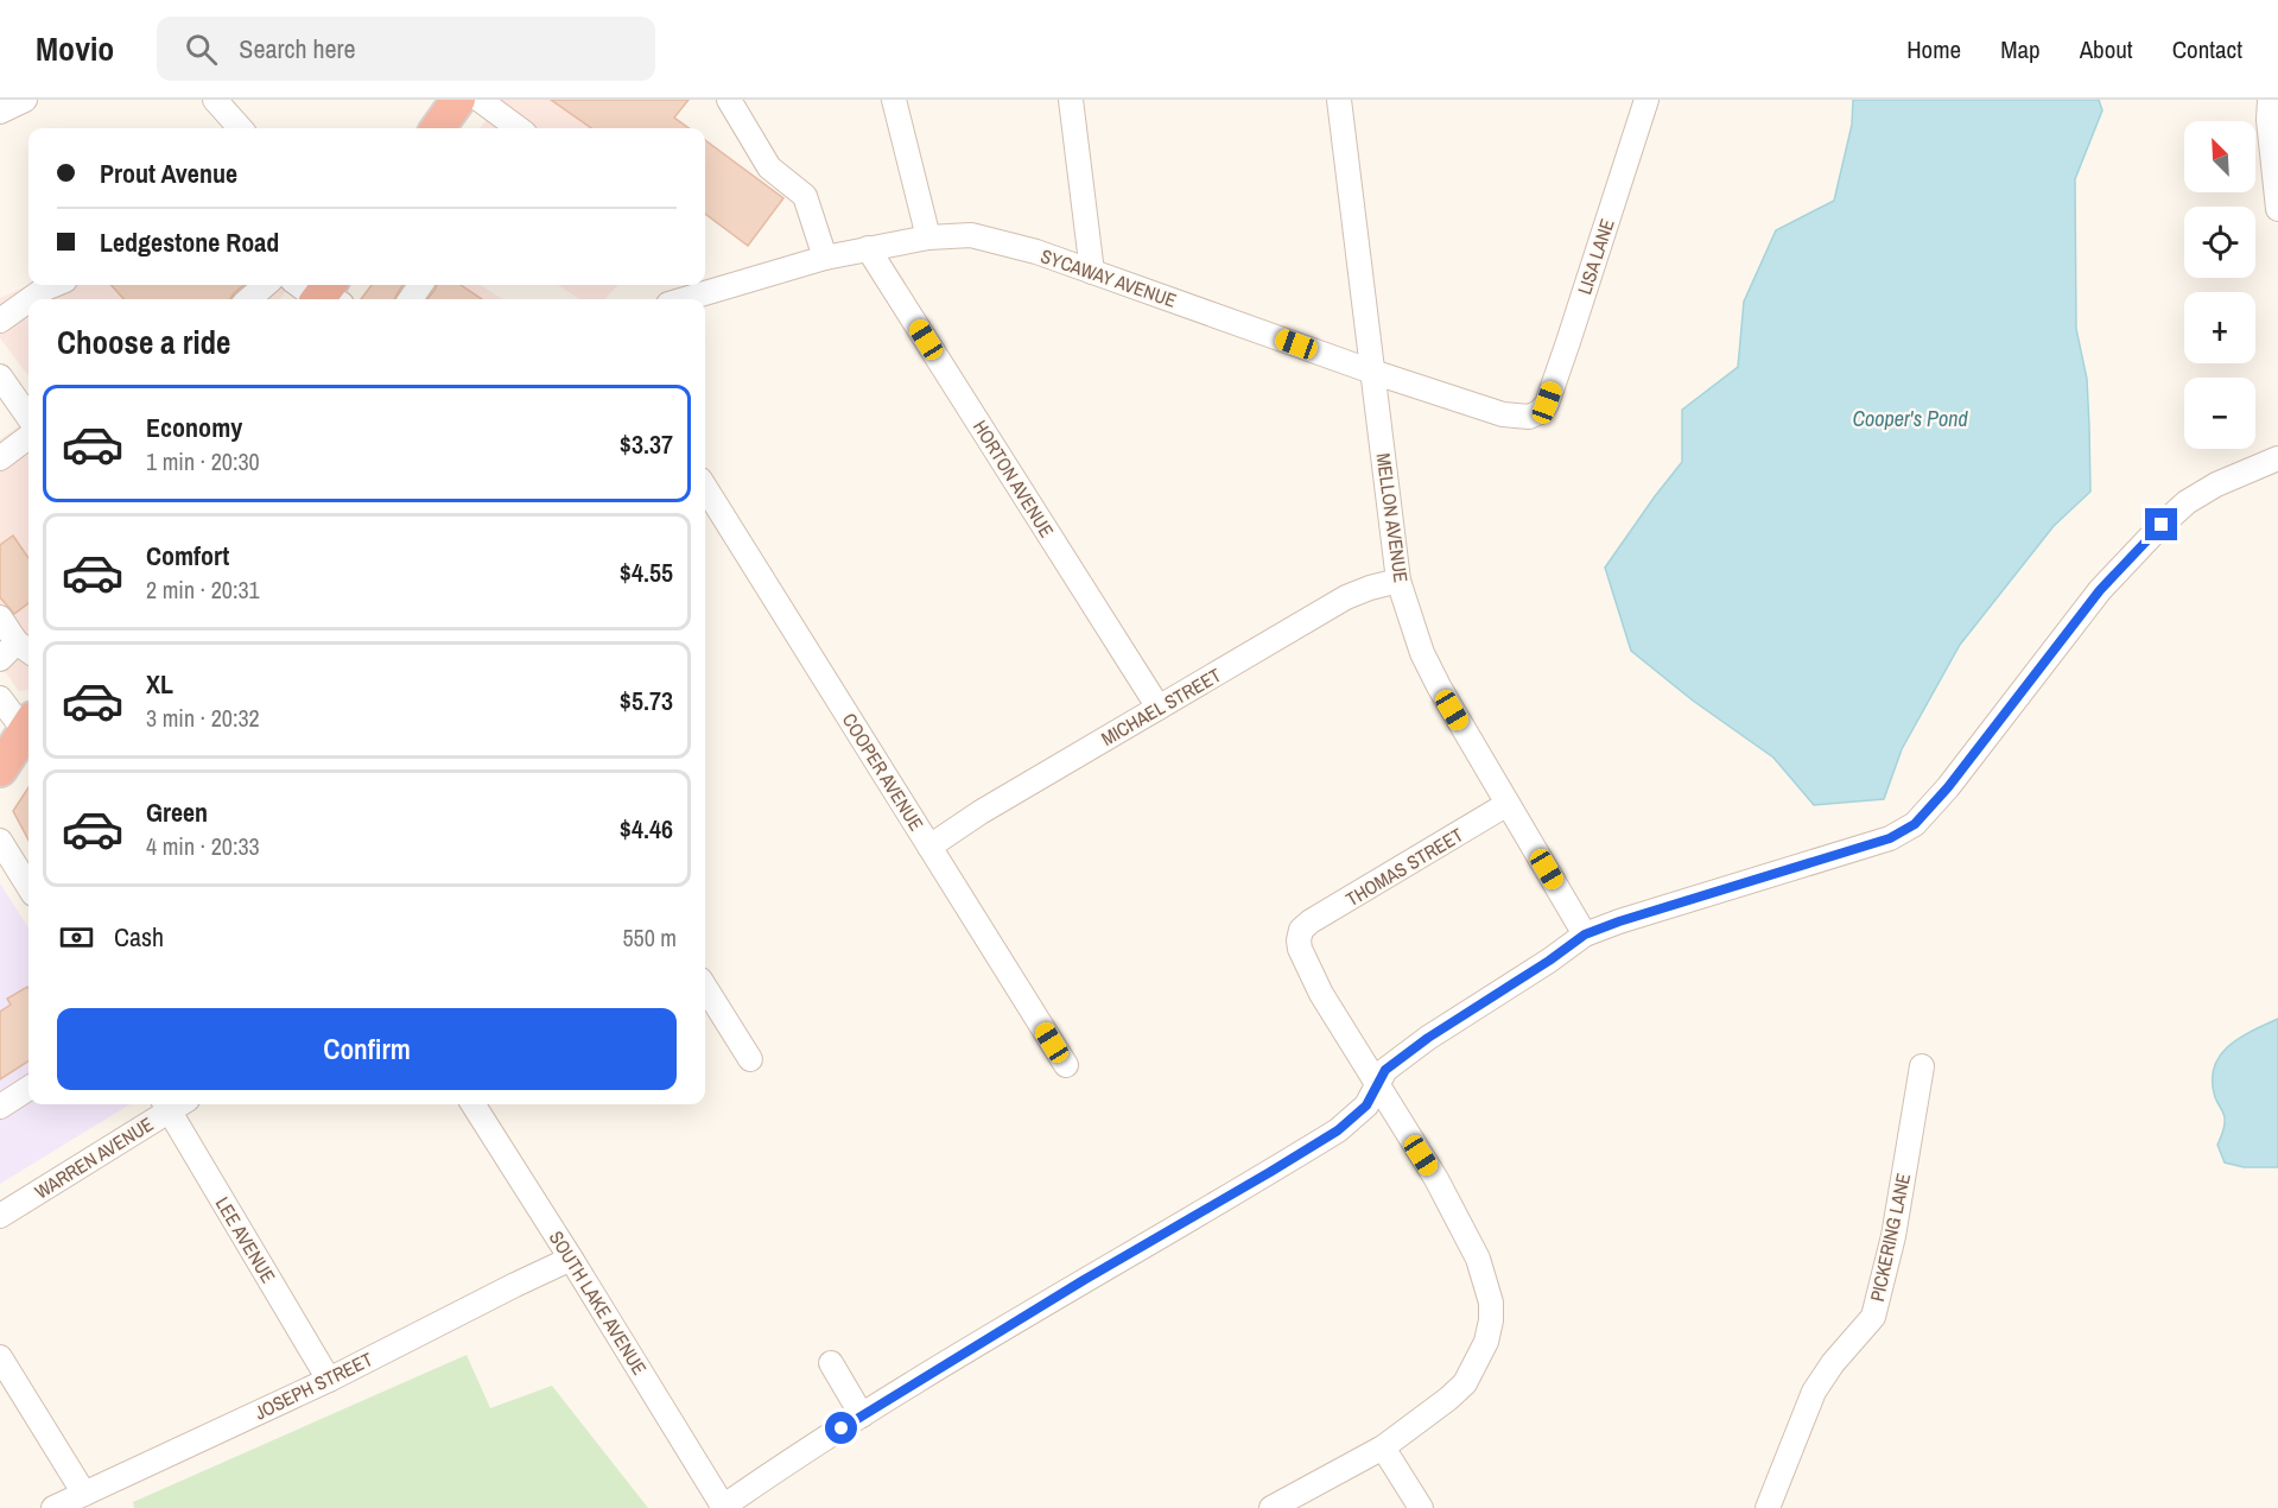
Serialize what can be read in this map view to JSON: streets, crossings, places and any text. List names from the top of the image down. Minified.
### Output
{"streets":{"street":["LISA LANE","SYCAWAY AVENUE","HORTON AVENUE","MELLON AVENUE","MICHAEL STREET","COOPER AVENUE","THOMAS STREET","WARREN AVENUE","PICKERING LANE","LEE AVENUE","SOUTH LAKE AVENUE","JOSEPH STREET"]},"crossings":[["LISA LANE","SYCAWAY AVENUE"],["SYCAWAY AVENUE","HORTON AVENUE"],["SYCAWAY AVENUE","MELLON AVENUE"],["HORTON AVENUE","MICHAEL STREET"],["MELLON AVENUE","MICHAEL STREET"],["MELLON AVENUE","THOMAS STREET"],["MICHAEL STREET","COOPER AVENUE"],["LEE AVENUE","JOSEPH STREET"],["SOUTH LAKE AVENUE","JOSEPH STREET"]],"water":["Cooper's Pond"],"north":"top left","page":{"header":"Movio","search":"Search here","nav":["Home","Map","About","Contact"],"map_buttons":["+","−"],"banner":["Prout Avenue","Ledgestone Road"],"heading":"Choose a ride","list":[{"name":"Economy","note":"1 min · 20:30","value":"$3.37"},{"name":"Comfort","note":"2 min · 20:31","value":"$4.55"},{"name":"XL","note":"3 min · 20:32","value":"$5.73"},{"name":"Green","note":"4 min · 20:33","value":"$4.46"}],"pay":["Cash","550 m"],"buttons":"Confirm"}}
